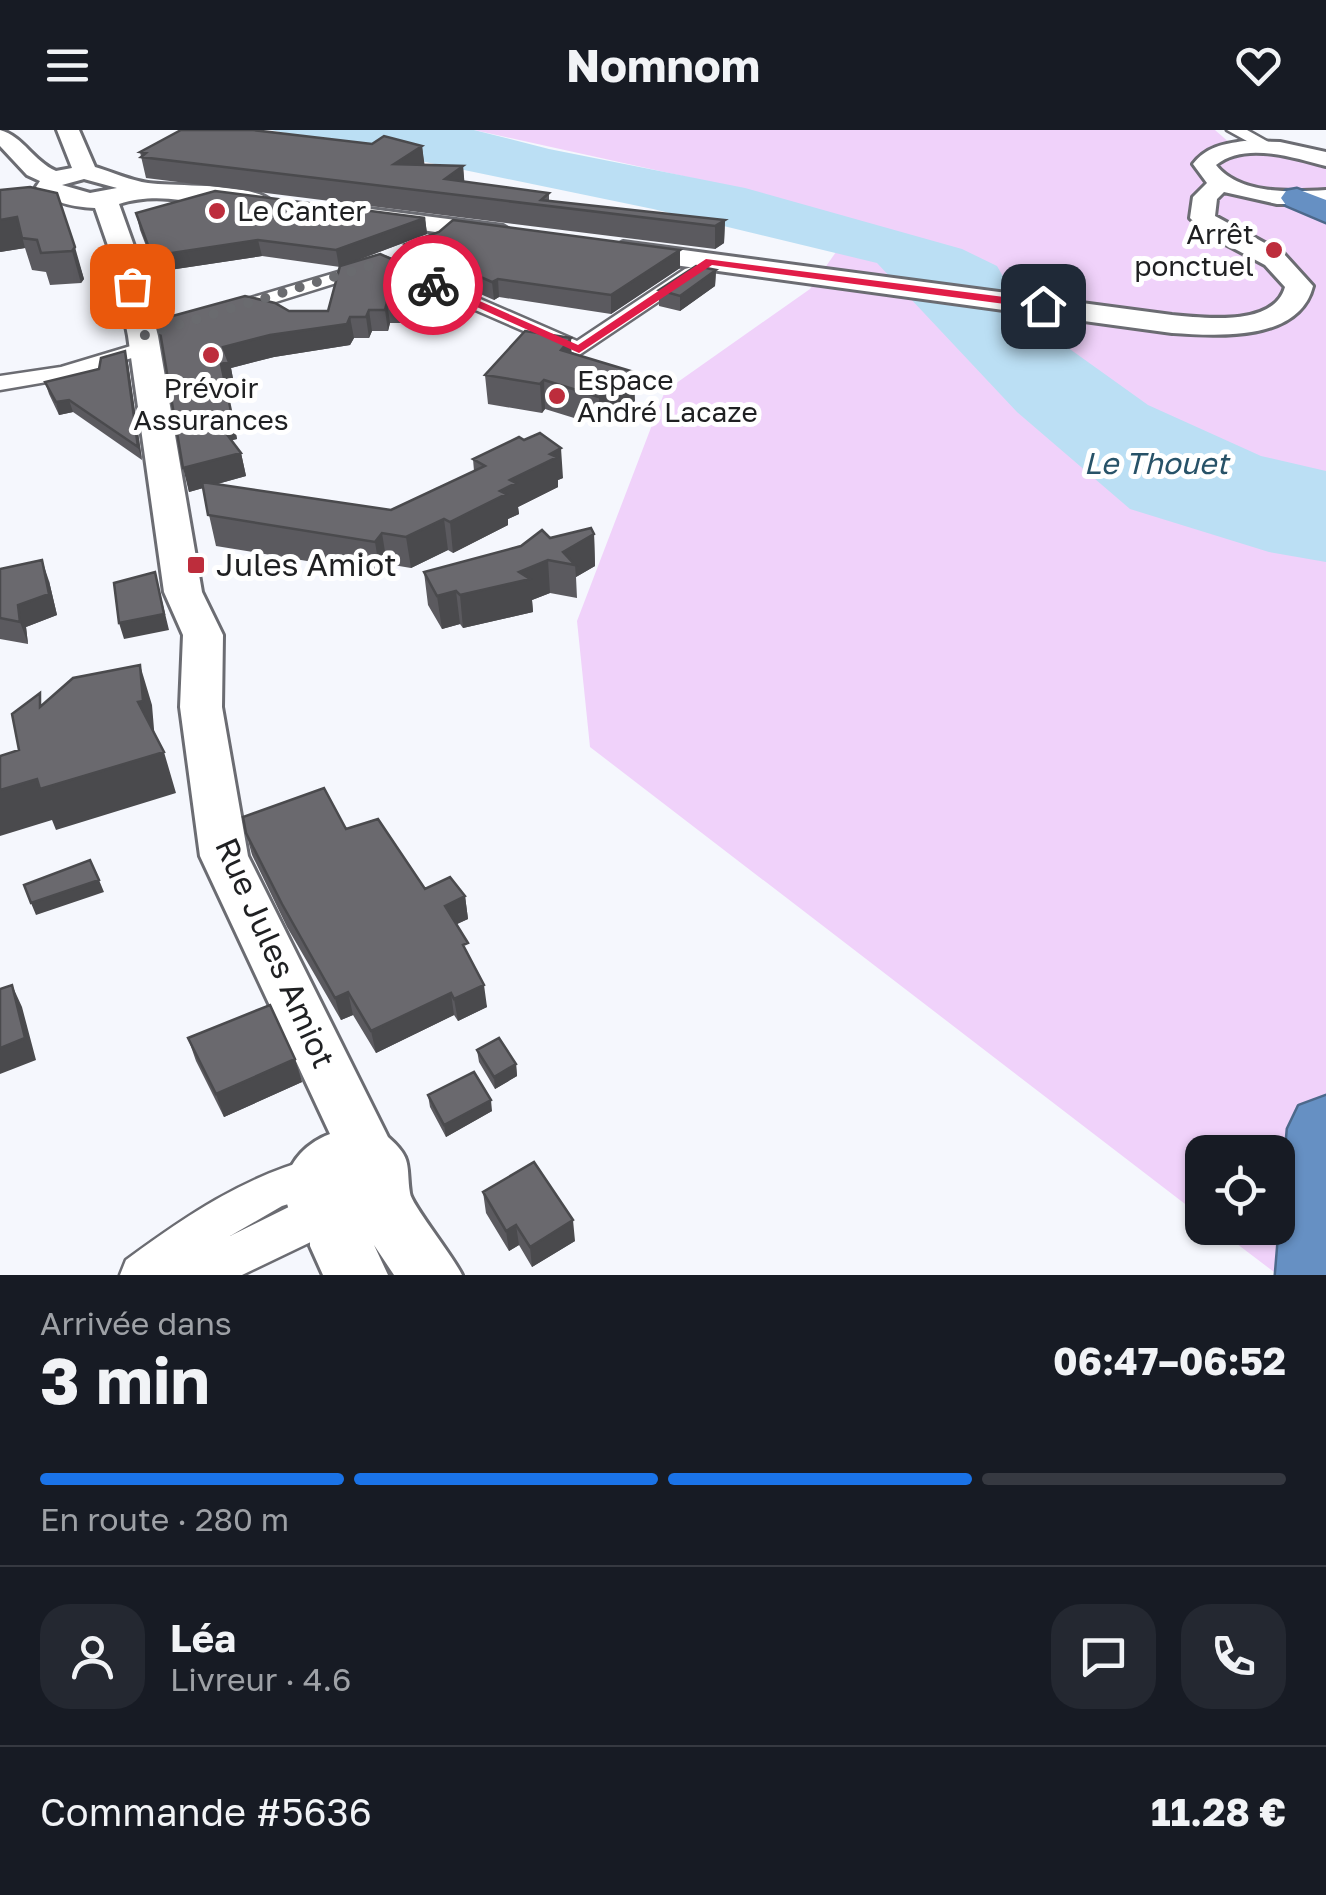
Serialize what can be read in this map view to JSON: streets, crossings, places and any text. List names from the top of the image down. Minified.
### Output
{"streets":{"main road":["Rue Jules Amiot"]},"water":["Le Thouet"],"places":{"other":["Le Canter","Arrêt ponctuel","Prévoir Assurances","Espace André Lacaze"],"transit":["Jules Amiot"]},"page":{"header":"Nomnom","heading":["3 min","Arrivée dans","06:47–06:52"],"panel":["Léa","Livreur · 4.6","Commande #5636","11.28 €"],"bar":"En route · 280 m"}}
